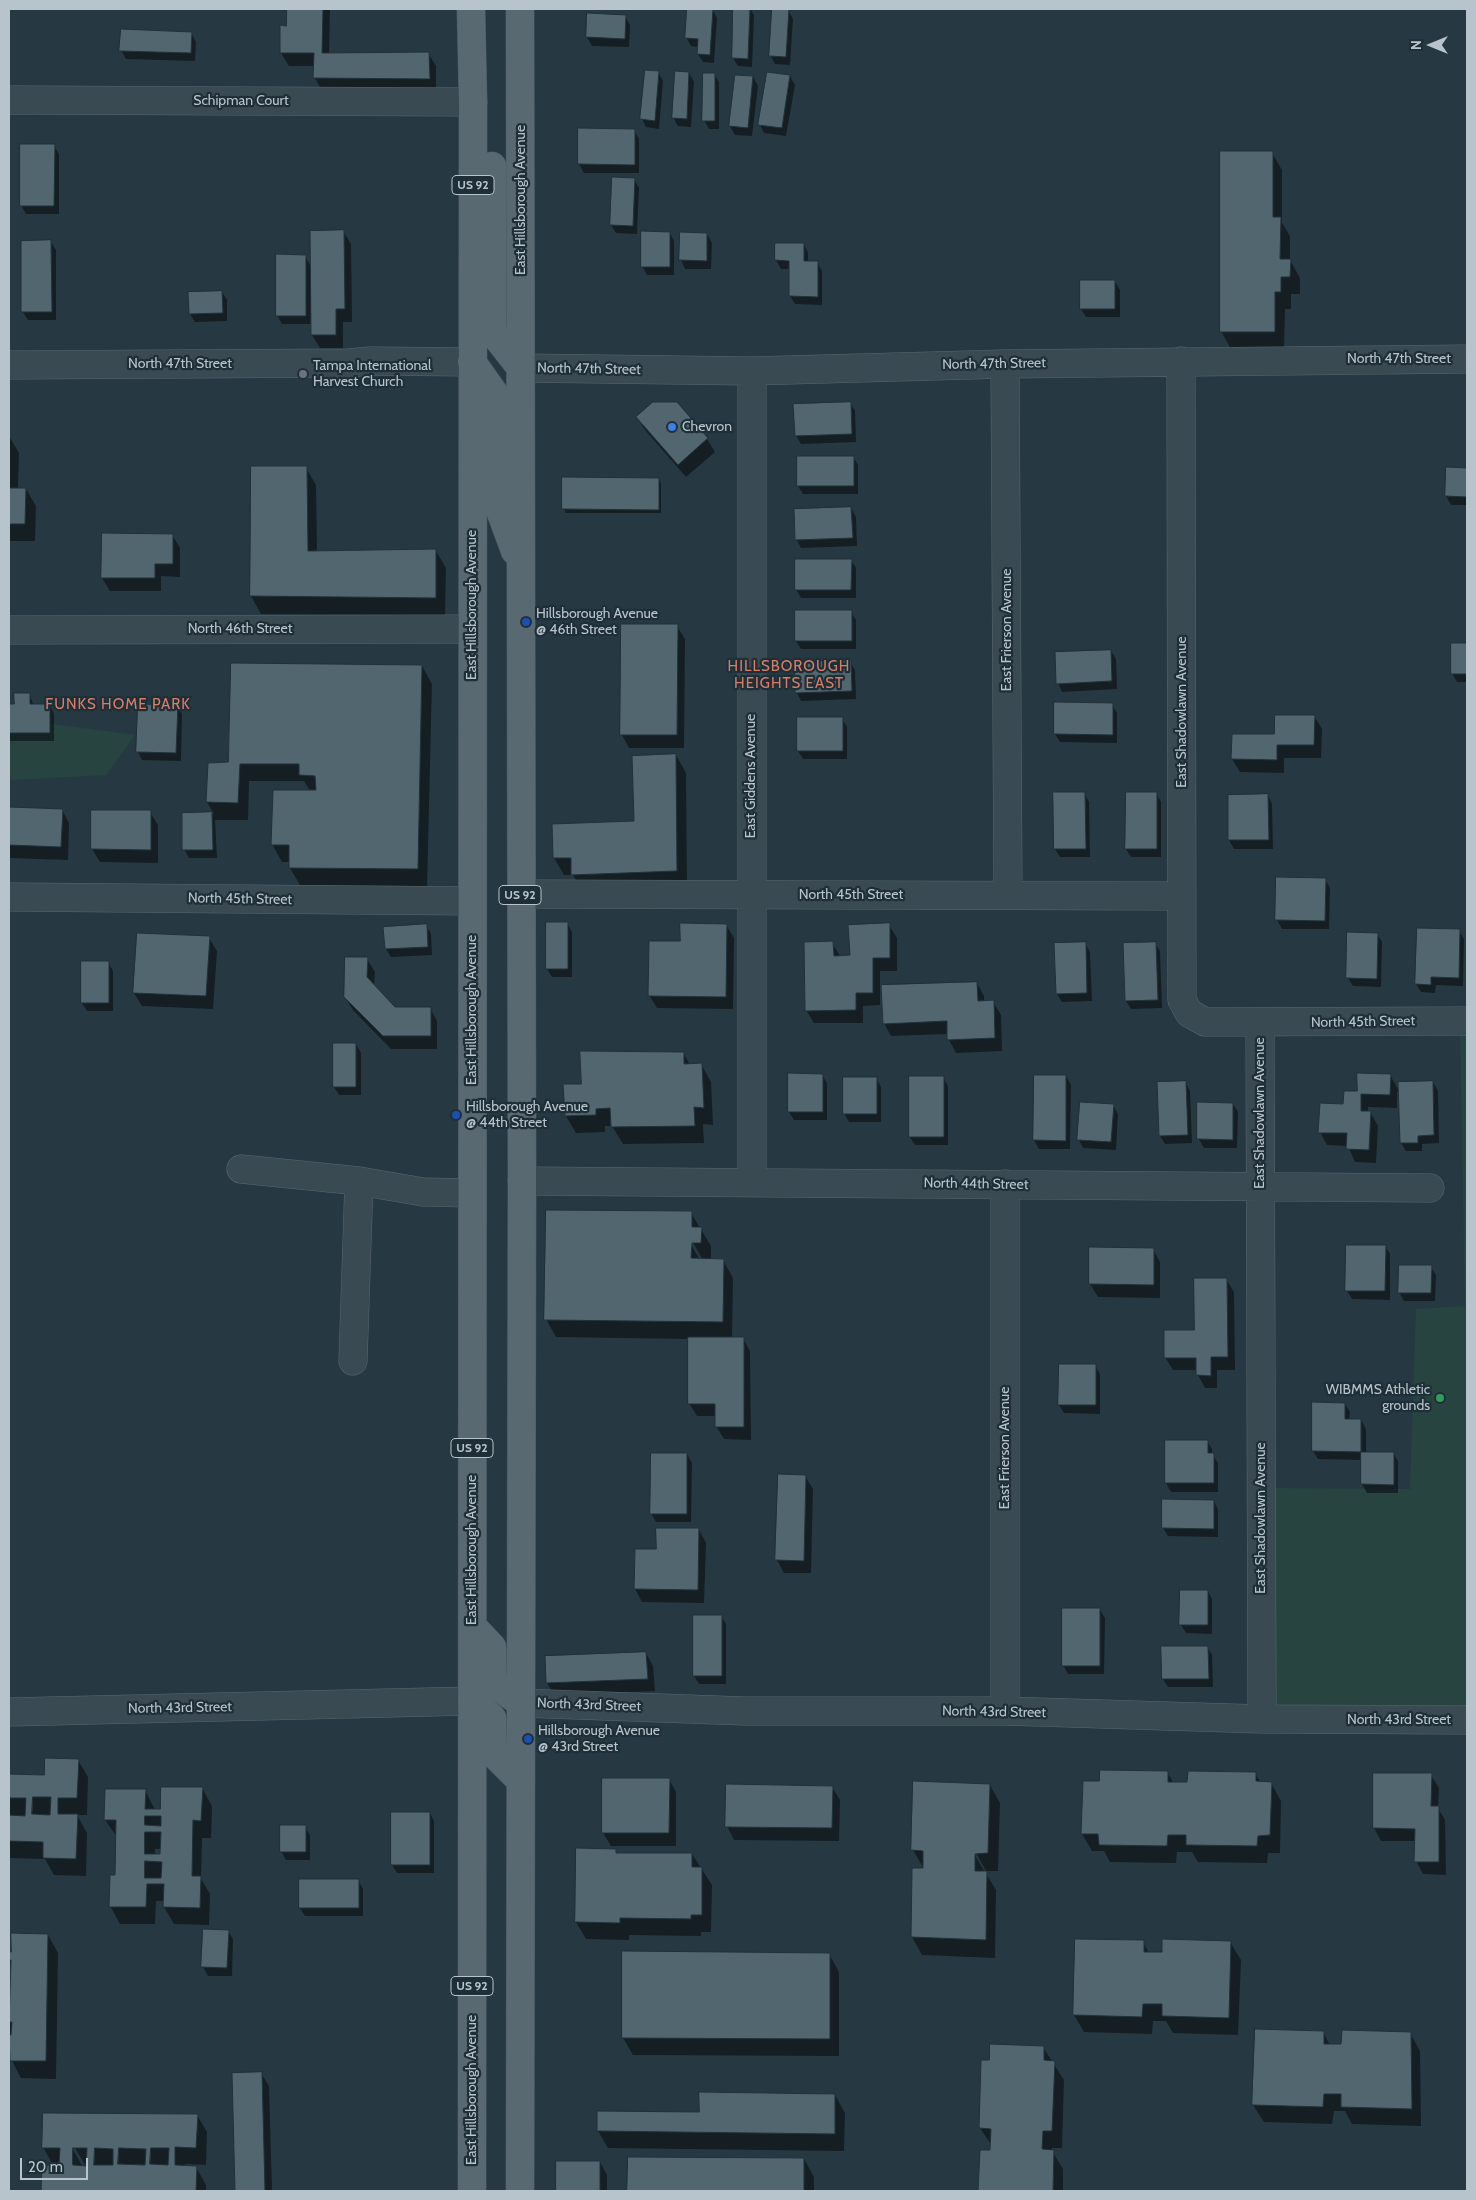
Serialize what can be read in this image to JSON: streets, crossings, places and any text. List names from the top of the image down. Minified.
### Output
{"streets":{"main road":["US 92","East Hillsborough Avenue"],"street":["Schipman Court","North 47th Street","North 46th Street","East Frierson Avenue","East Shadowlawn Avenue","East Giddens Avenue","North 45th Street","North 44th Street","North 43rd Street"]},"crossings":[["Schipman Court","East Hillsborough Avenue"],["East Hillsborough Avenue","North 47th Street"],["East Hillsborough Avenue","North 46th Street"],["East Hillsborough Avenue","North 45th Street"],["East Hillsborough Avenue","North 44th Street"],["East Hillsborough Avenue","North 43rd Street"],["North 47th Street","East Frierson Avenue"],["North 47th Street","East Shadowlawn Avenue"],["North 47th Street","East Giddens Avenue"],["East Frierson Avenue","North 45th Street"],["East Frierson Avenue","North 44th Street"],["East Frierson Avenue","North 43rd Street"],["East Shadowlawn Avenue","North 45th Street"],["East Shadowlawn Avenue","North 44th Street"],["East Shadowlawn Avenue","North 43rd Street"],["East Giddens Avenue","North 45th Street"],["East Giddens Avenue","North 44th Street"]],"districts":["HILLSBOROUGH HEIGHTS EAST","FUNKS HOME PARK"],"places":["Tampa International Harvest Church","Chevron","Hillsborough Avenue @ 46th Street","Hillsborough Avenue @ 44th Street","WIBMMS Athletic grounds","Hillsborough Avenue @ 43rd Street"],"scale_bar":"20 m","north":"left"}
